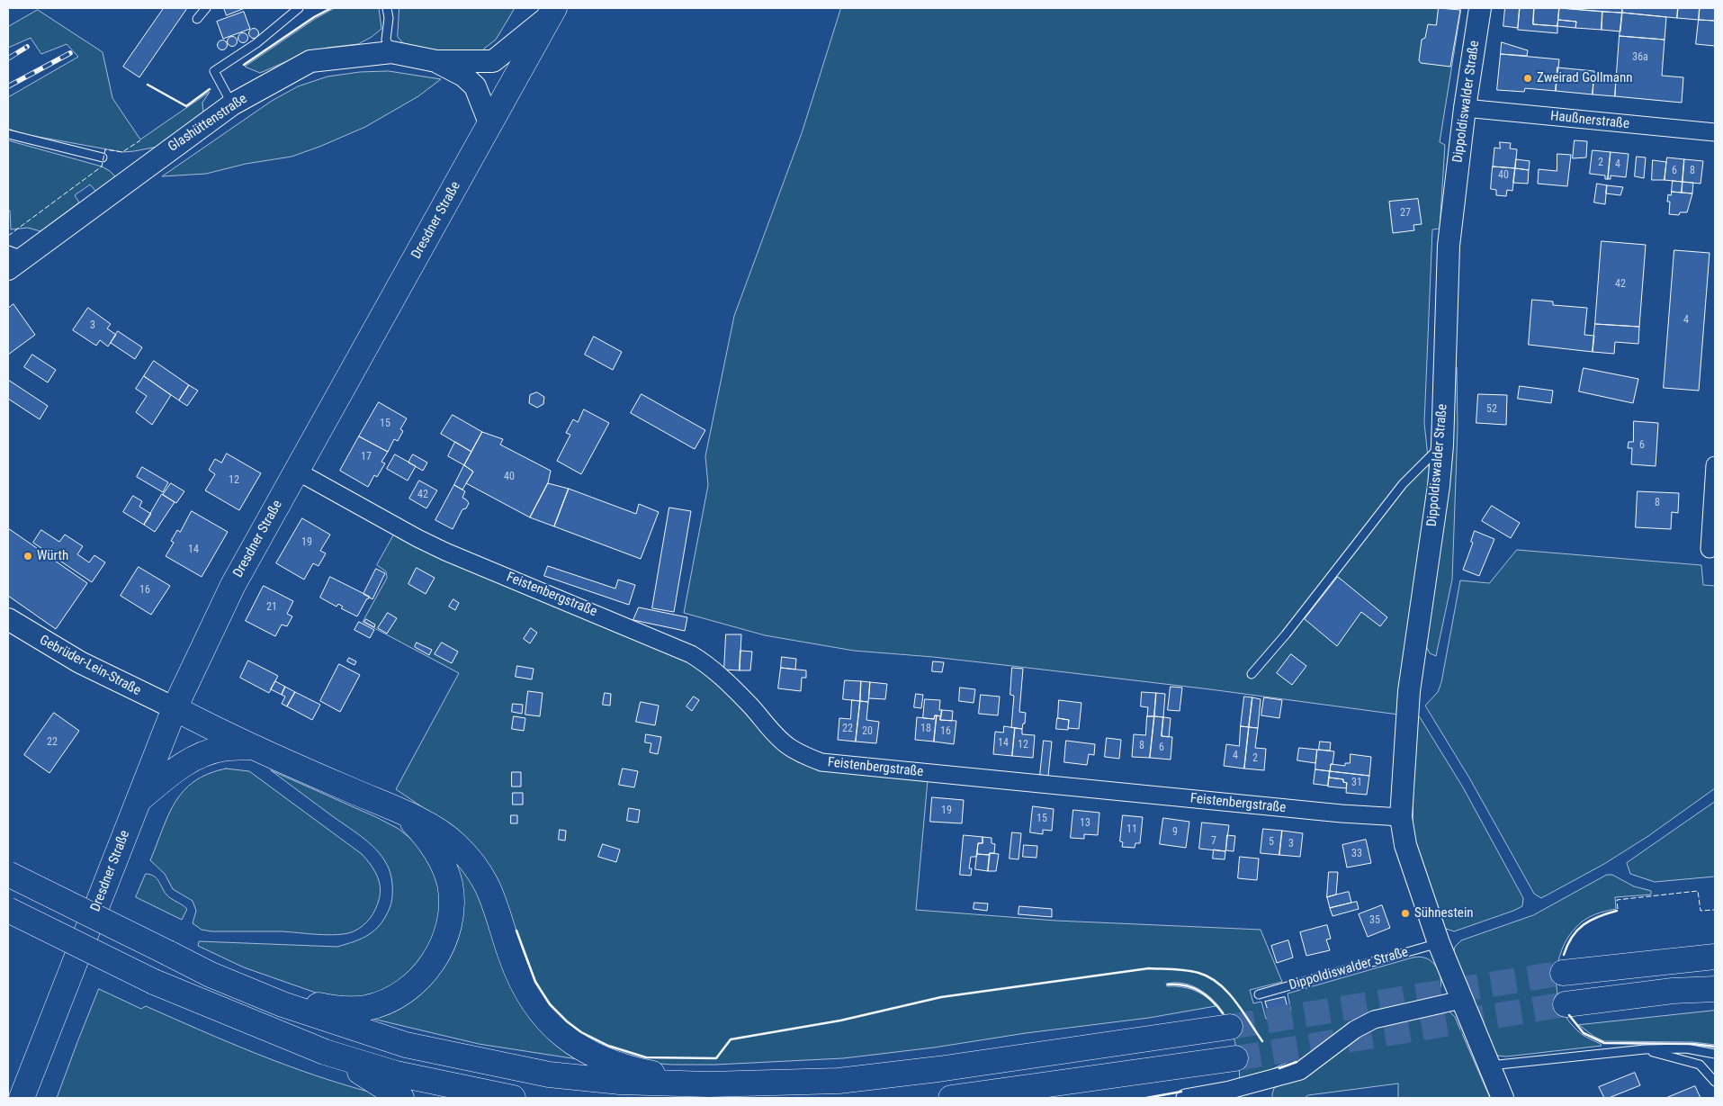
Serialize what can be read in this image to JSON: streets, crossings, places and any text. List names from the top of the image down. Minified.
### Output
{"streets":{"main road":["Dresdner Straße"],"street":["Dippoldiswalder Straße","Haußnerstraße","Glashüttenstraße","Feistenbergstraße","Gebrüder-Lein-Straße"]},"crossings":[["Dippoldiswalder Straße","Haußnerstraße"],["Dippoldiswalder Straße","Feistenbergstraße"],["Glashüttenstraße","Dresdner Straße"],["Dresdner Straße","Feistenbergstraße"],["Dresdner Straße","Gebrüder-Lein-Straße"]],"places":["Zweirad Gollmann","Würth","Sühnestein"],"house_numbers":["36a","2","4","6","8","40","27","42","4","3","52","15","6","17","40","12","42","8","19","14","16","21","22","18","20","16","22","14","12","8","6","4","2","31","19","15","13","11","9","7","5","3","33","35"]}
